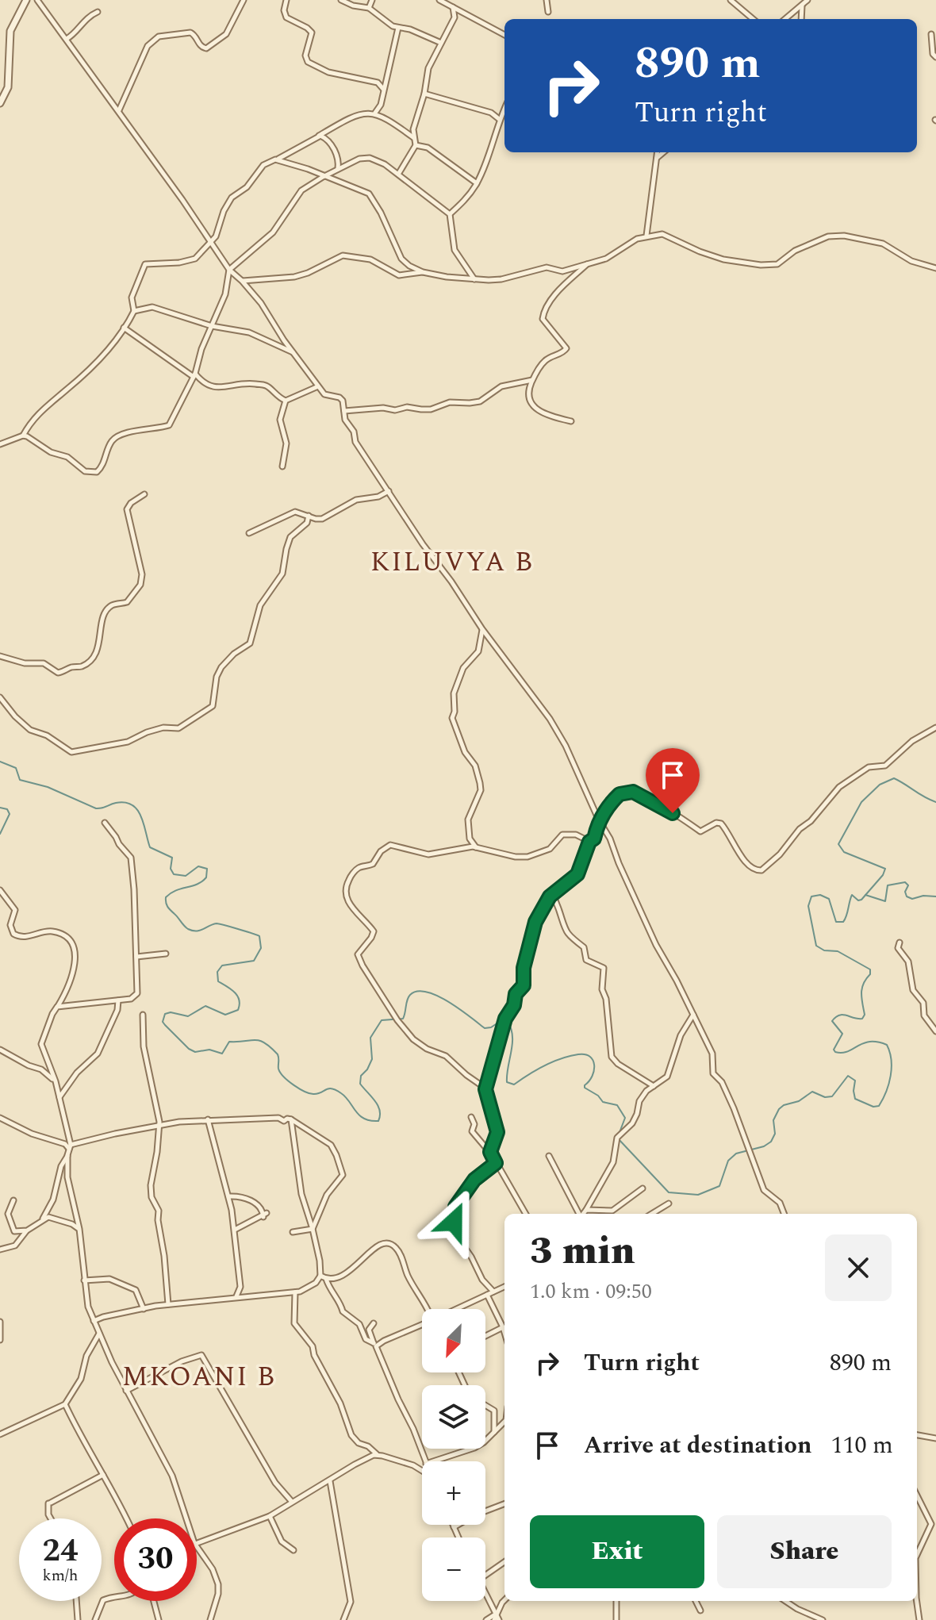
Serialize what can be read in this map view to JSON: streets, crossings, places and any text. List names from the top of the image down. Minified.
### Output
{"districts":["KILUVYA B","MKOANI B"],"north":"bottom left","page":{"turn":["890 m","Turn right"],"heading":["3 min","1.0 km · 09:50"],"map_buttons":["+","−"],"list":[{"name":"Turn right","value":"890 m"},{"name":"Arrive at destination","value":"110 m"}],"buttons":["Exit","Share"],"speed":"24 km/h","limit":"30"}}
